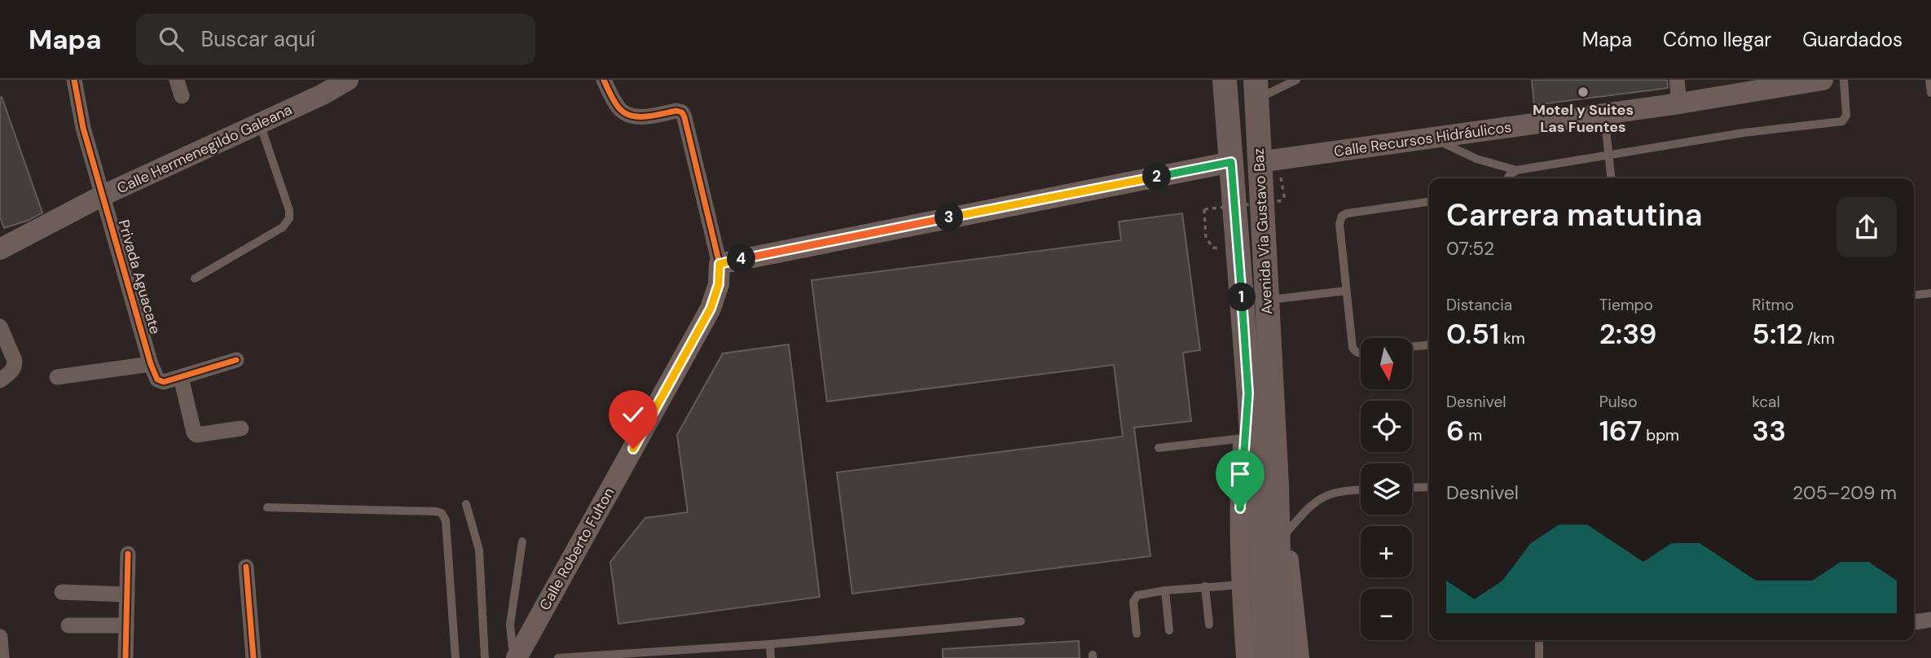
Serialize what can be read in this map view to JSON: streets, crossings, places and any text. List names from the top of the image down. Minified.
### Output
{"streets":{"main road":["Calle Recursos Hidráulicos","Calle Hermenegildo Galeana","Avenida Via Gustavo Baz","Calle Roberto Fulton"],"street":["Privada Aguacate"]},"crossings":[["Calle Recursos Hidráulicos","Avenida Via Gustavo Baz"],["Calle Hermenegildo Galeana","Privada Aguacate"]],"places":["Motel y Suites Las Fuentes"],"north":"bottom","page":{"header":"Mapa","search":"Buscar aquí","nav":["Mapa","Cómo llegar","Guardados"],"pins":["2","3","4","1"],"heading":["Carrera matutina","07:52"],"stats":[["Distancia","0.51 km"],["Tiempo","2:39"],["Ritmo","5:12 /km"],["Desnivel","6 m"],["Pulso","167 bpm"],["kcal","33"]],"map_buttons":["+","−"],"chart":["Desnivel","205–209 m"]}}
